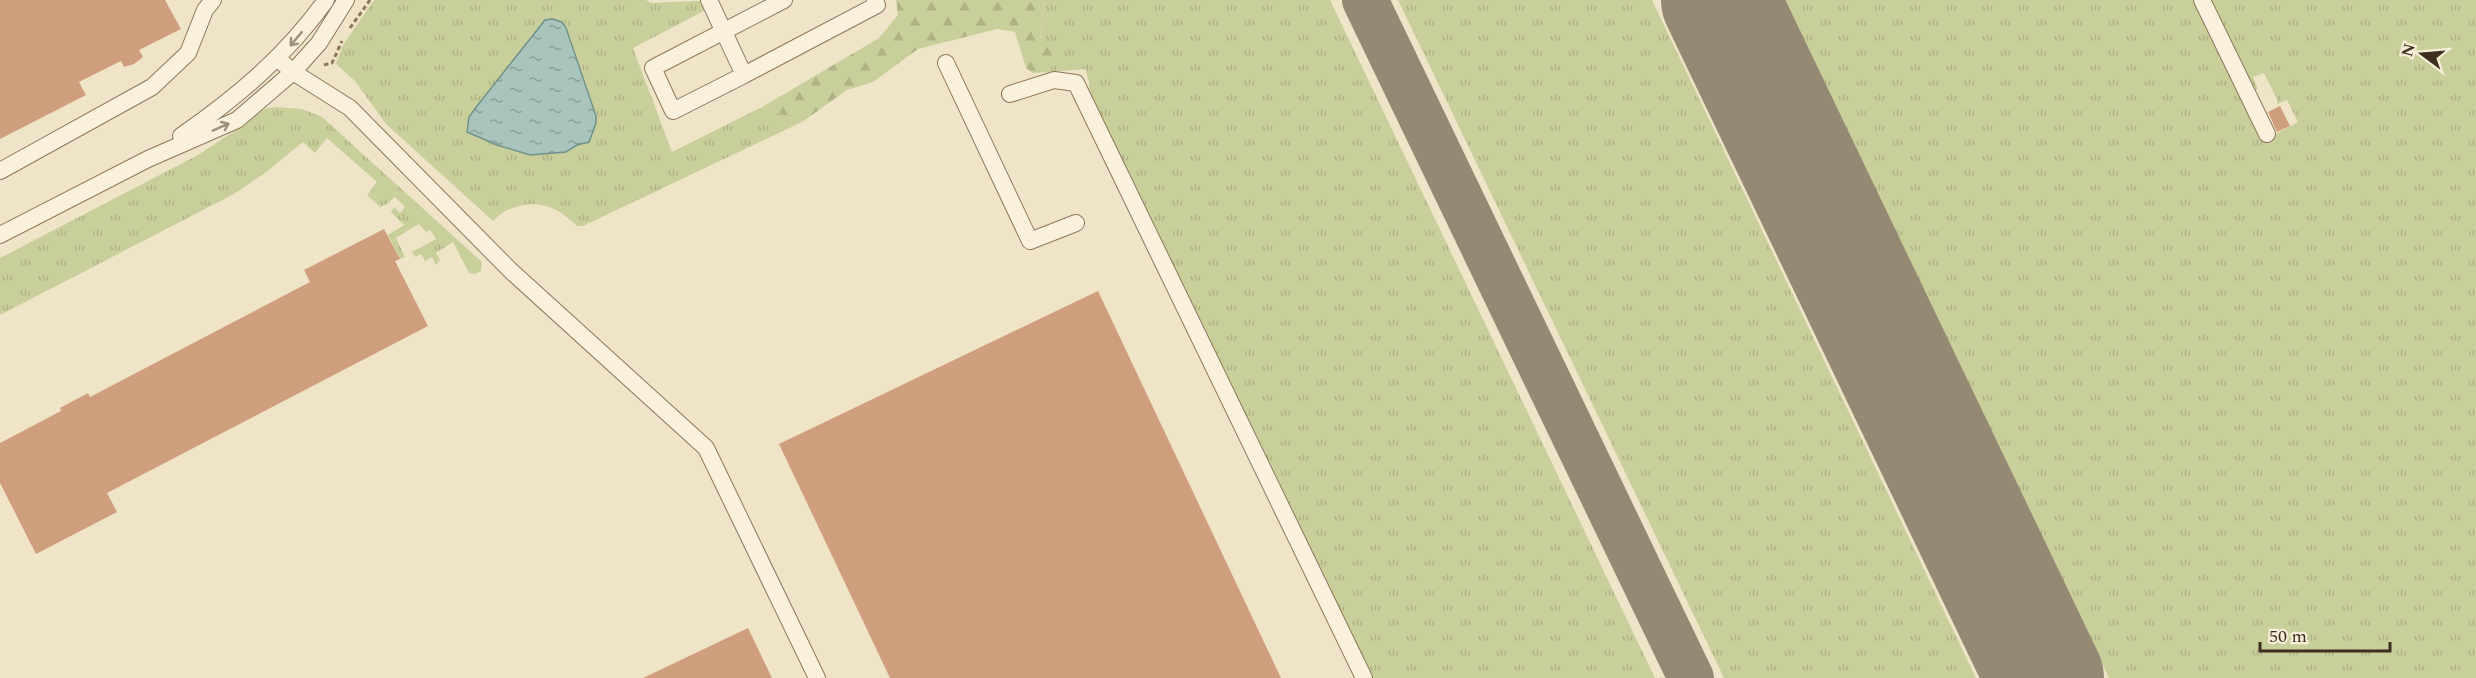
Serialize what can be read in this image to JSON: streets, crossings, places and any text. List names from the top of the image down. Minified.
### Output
{"scale_bar":"50 m","north":"left"}
